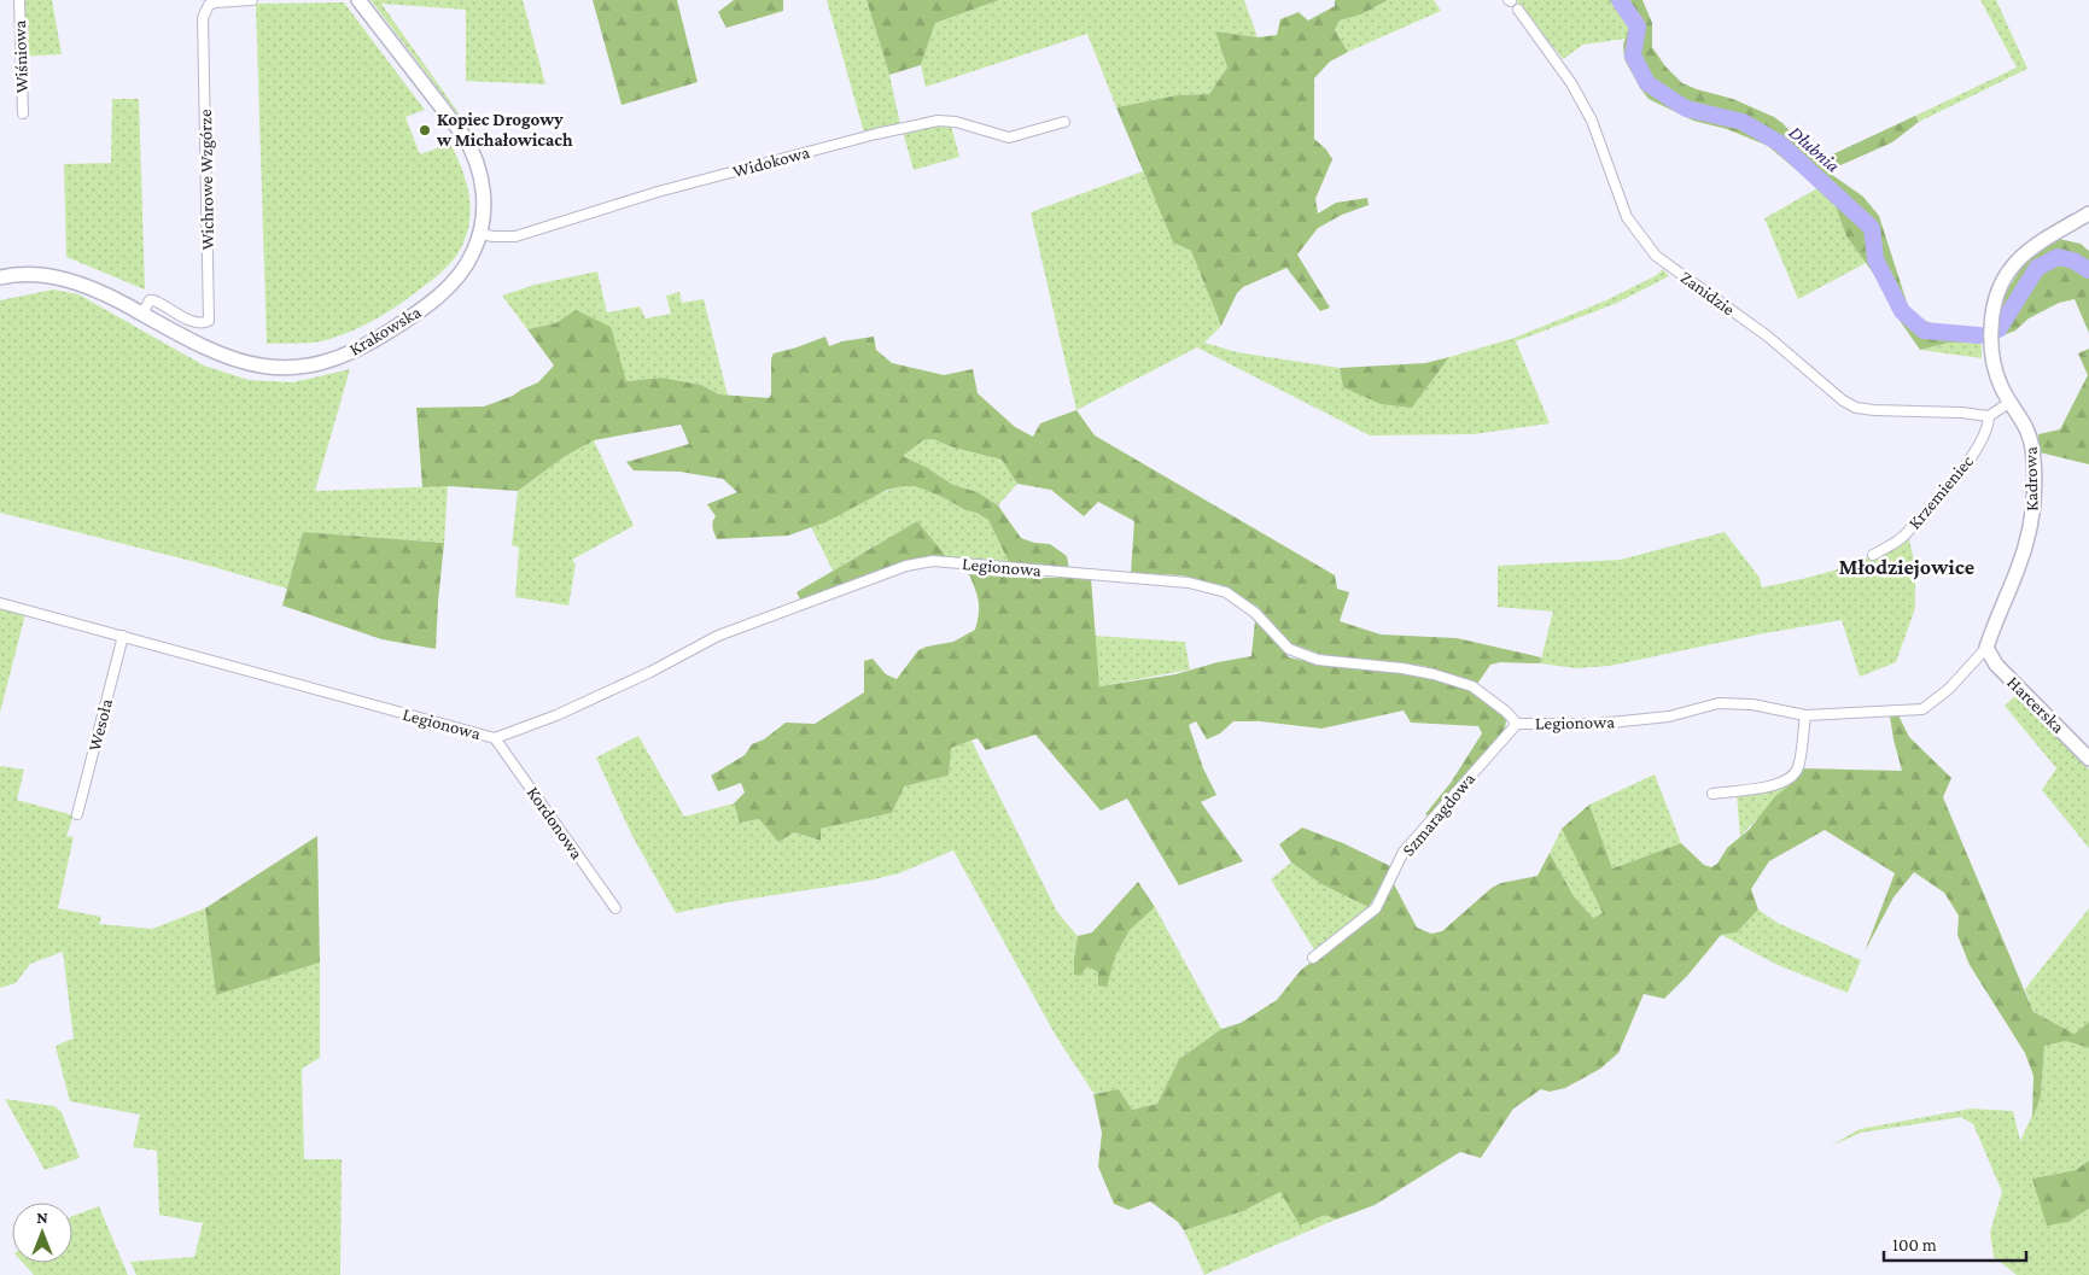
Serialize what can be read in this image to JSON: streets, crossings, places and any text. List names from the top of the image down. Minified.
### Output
{"streets":{"main road":["Krakowska","Kadrowa","Harcerska"],"street":["Wiśniowa","Widokowa","Wichrowe Wzgórze","Zanidzie","Krzemieniec","Legionowa","Wesoła","Szmaragdowa","Kordonowa"]},"crossings":[["Widokowa","Krakowska"],["Wichrowe Wzgórze","Krakowska"],["Zanidzie","Krzemieniec"],["Kadrowa","Legionowa"],["Kadrowa","Harcerska"],["Legionowa","Harcerska"],["Legionowa","Wesoła"],["Legionowa","Szmaragdowa"],["Legionowa","Kordonowa"]],"districts":["Młodziejowice"],"water":["Dłubnia"],"places":["Kopiec Drogowy w Michałowicach"],"scale_bar":"100 m","north":"top"}
